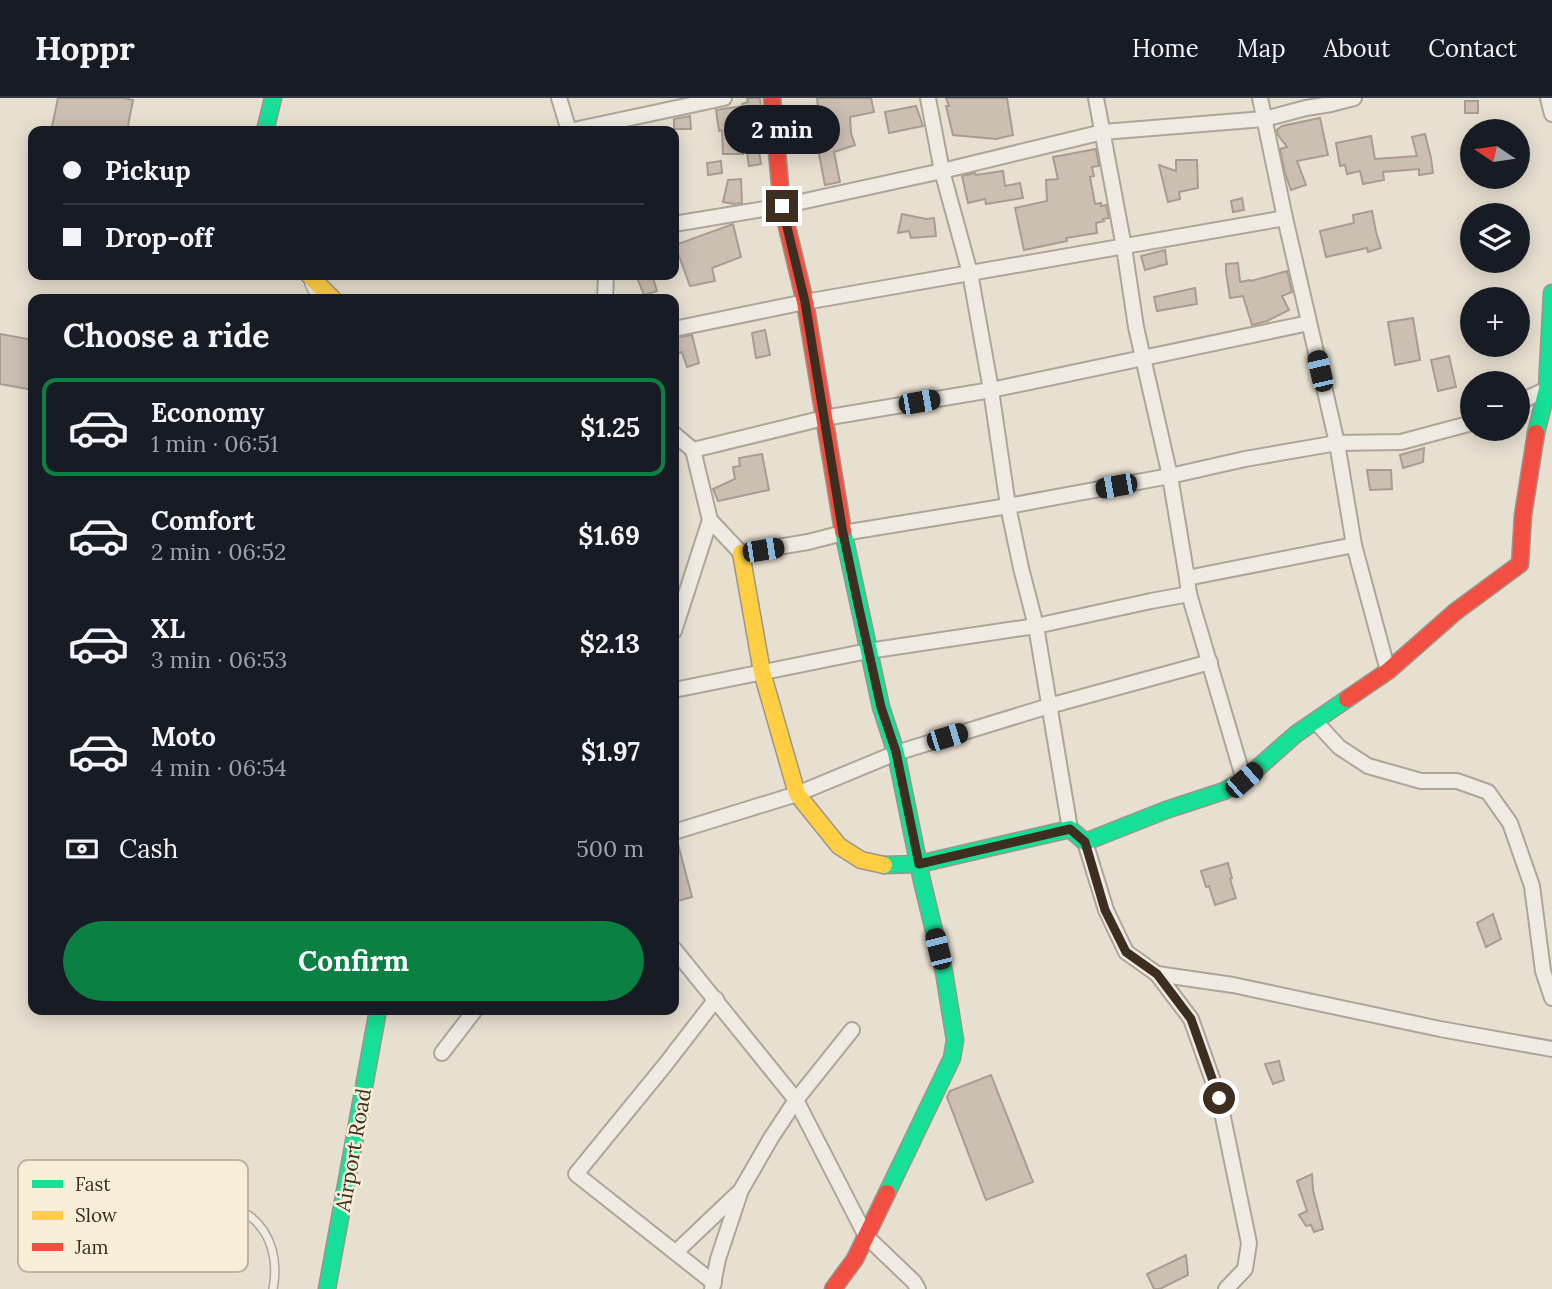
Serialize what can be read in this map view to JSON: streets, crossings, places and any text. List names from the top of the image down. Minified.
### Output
{"streets":{"street":["Airport Road"]},"legend":["Fast","Slow","Jam"],"north":"left","page":{"header":"Hoppr","nav":["Home","Map","About","Contact"],"bubble":"2 min","map_buttons":["+","−"],"banner":["Pickup","Drop-off"],"heading":"Choose a ride","list":[{"name":"Economy","note":"1 min · 06:51","value":"$1.25"},{"name":"Comfort","note":"2 min · 06:52","value":"$1.69"},{"name":"XL","note":"3 min · 06:53","value":"$2.13"},{"name":"Moto","note":"4 min · 06:54","value":"$1.97"}],"pay":["Cash","500 m"],"buttons":"Confirm"}}
